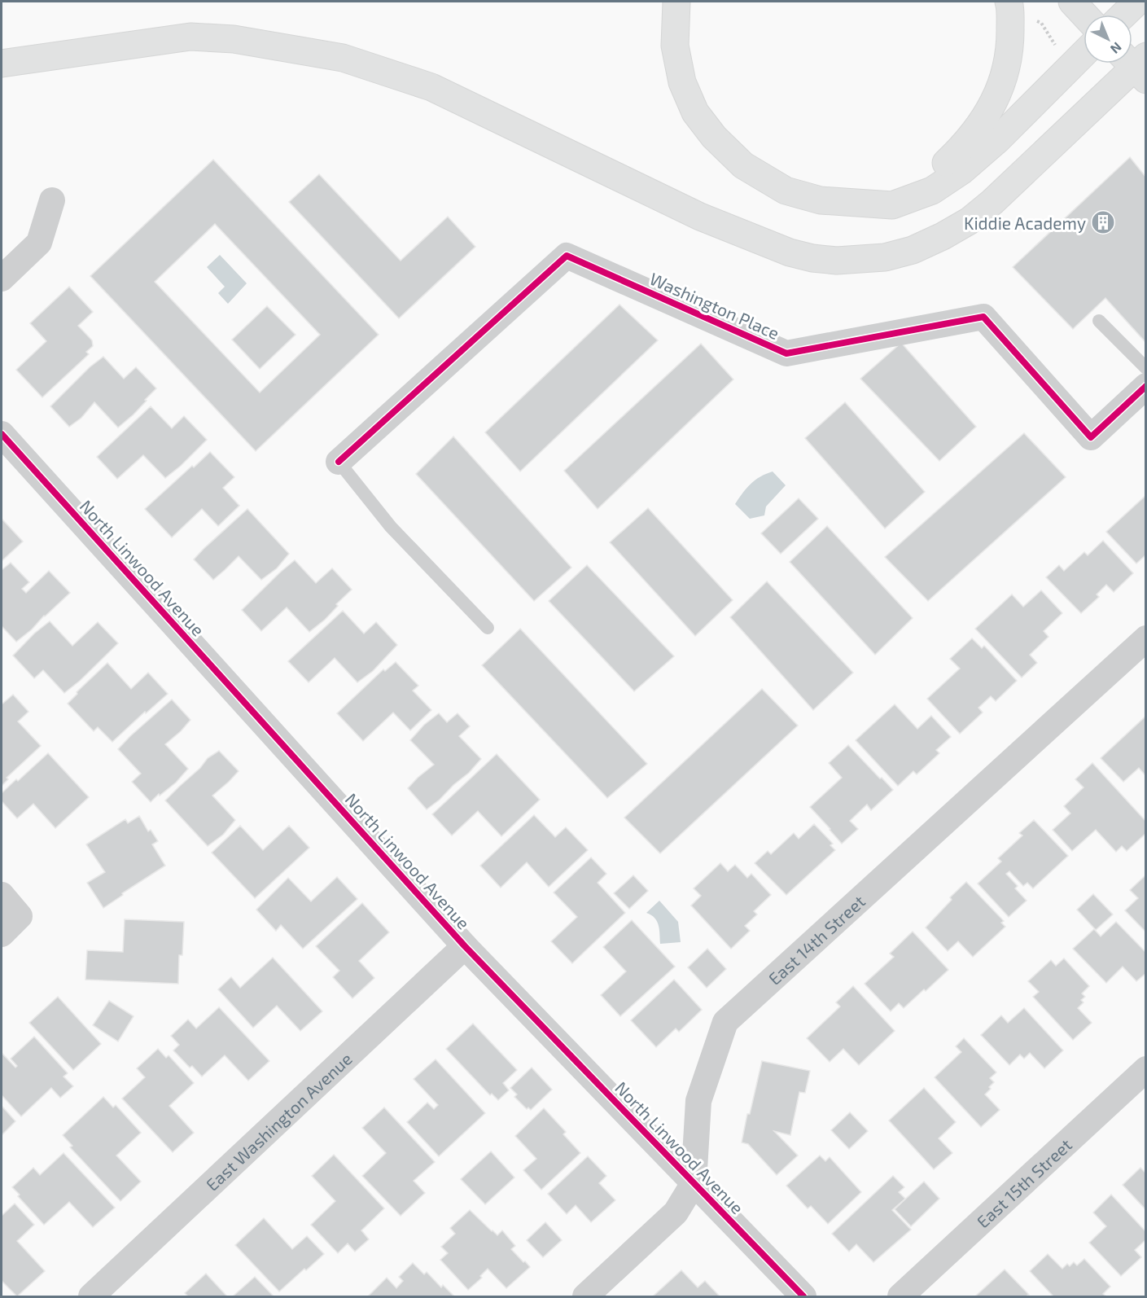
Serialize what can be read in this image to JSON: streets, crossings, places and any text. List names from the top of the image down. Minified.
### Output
{"streets":{"street":["Washington Place","North Linwood Avenue","East 14th Street","East Washington Avenue","East 15th Street"]},"crossings":[["North Linwood Avenue","East 14th Street"],["North Linwood Avenue","East Washington Avenue"]],"places":{"building":["Kiddie Academy"]},"north":"bottom right"}
